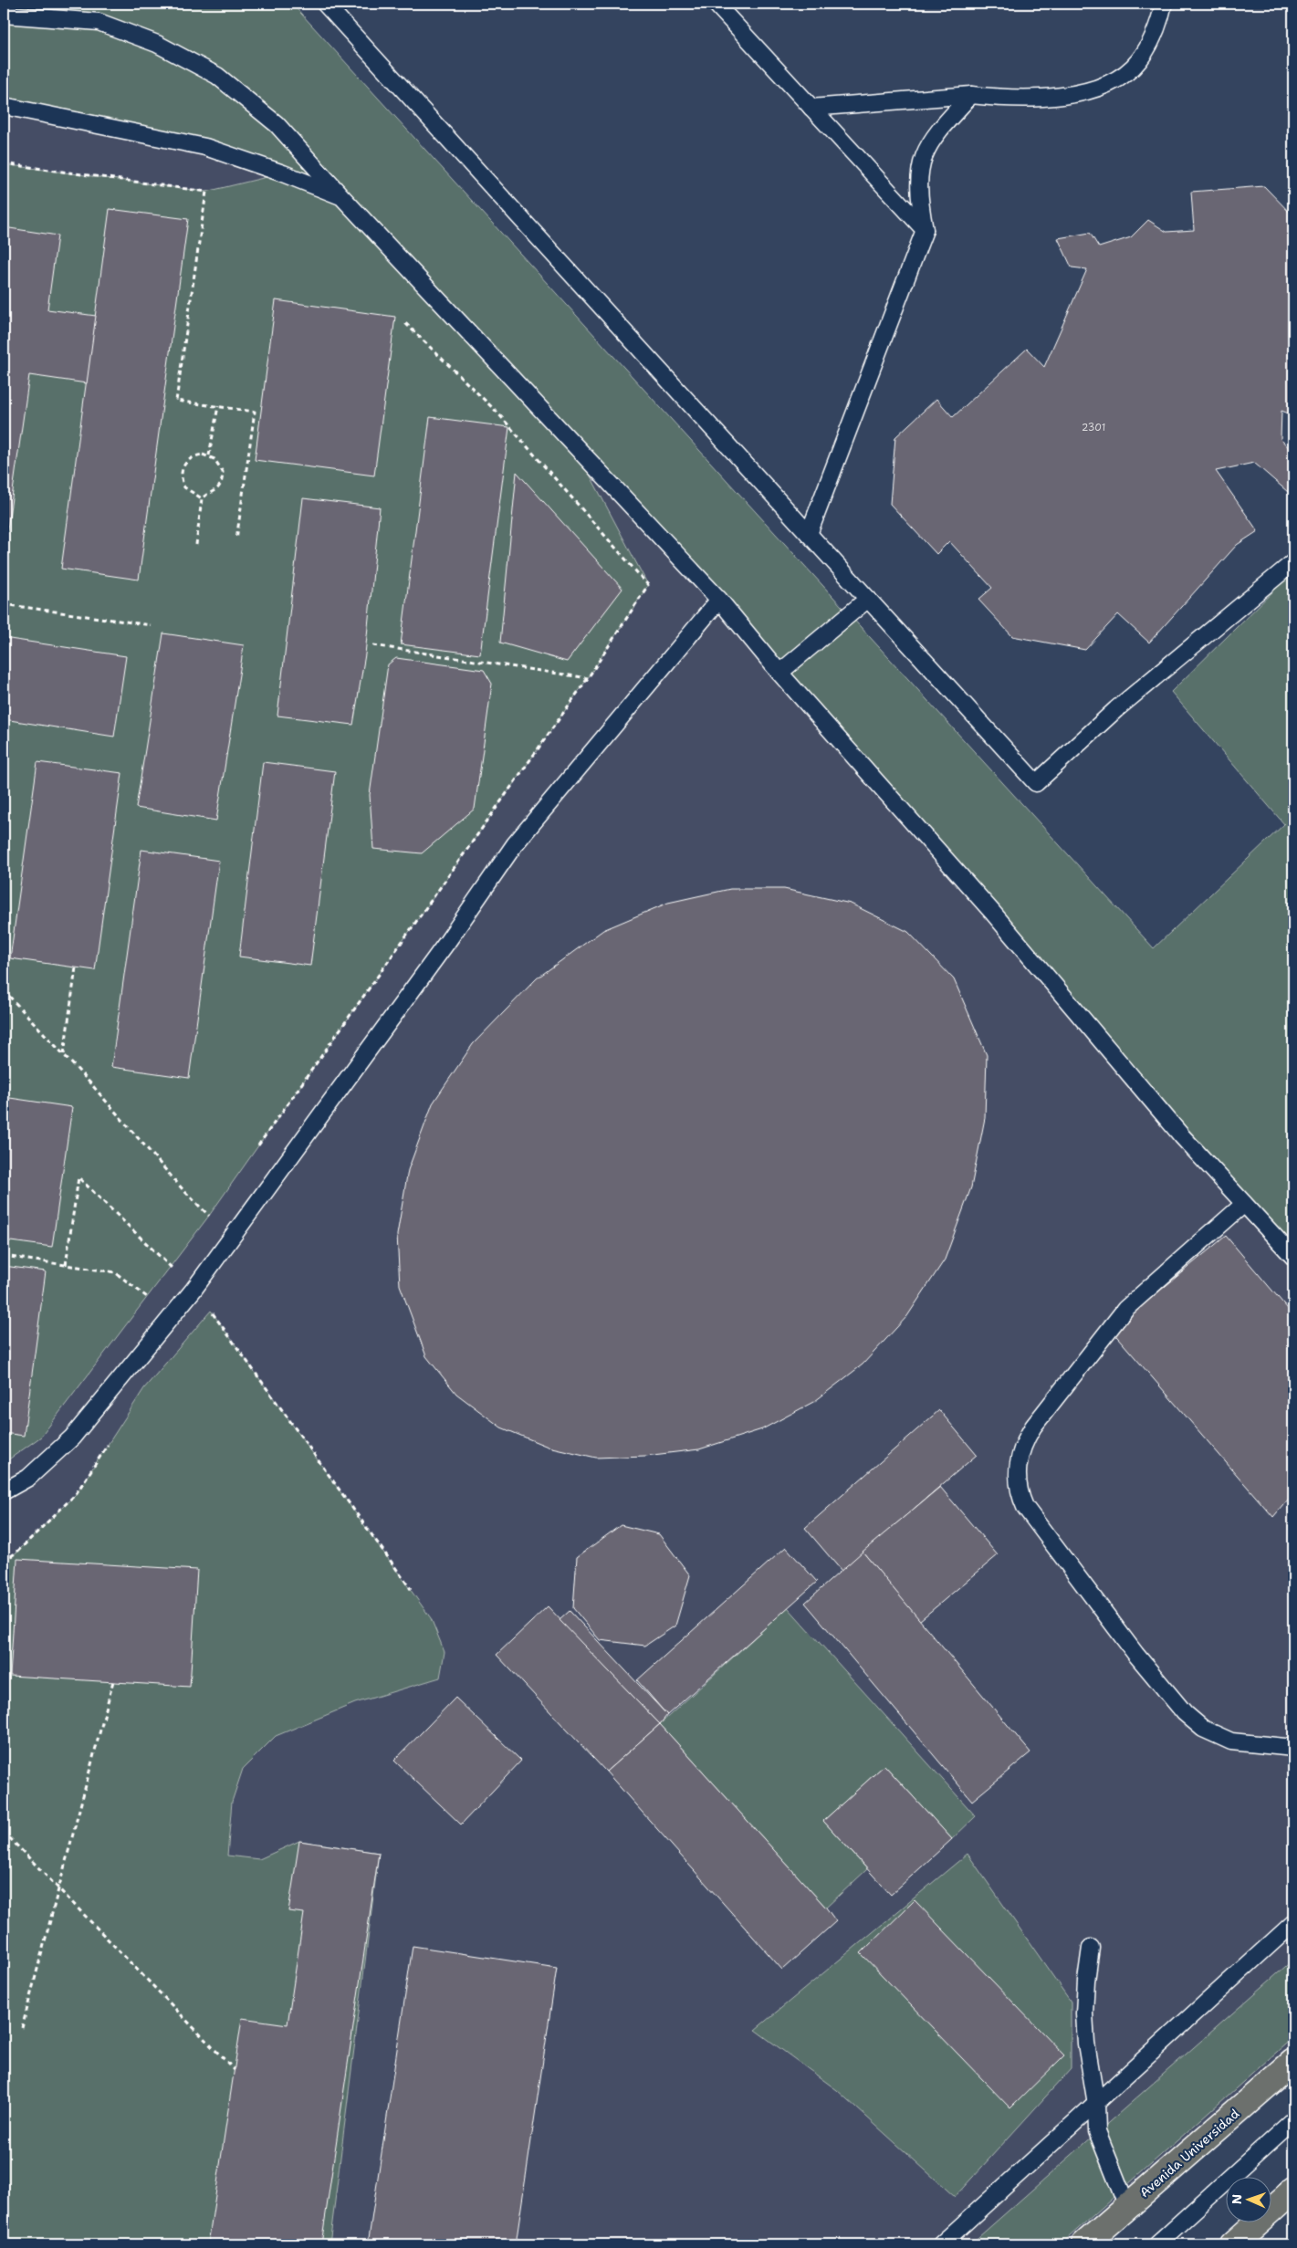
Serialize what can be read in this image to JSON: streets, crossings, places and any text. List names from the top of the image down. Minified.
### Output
{"streets":{"main road":["Avenida Universidad"]},"house_numbers":["2301"],"north":"left"}
